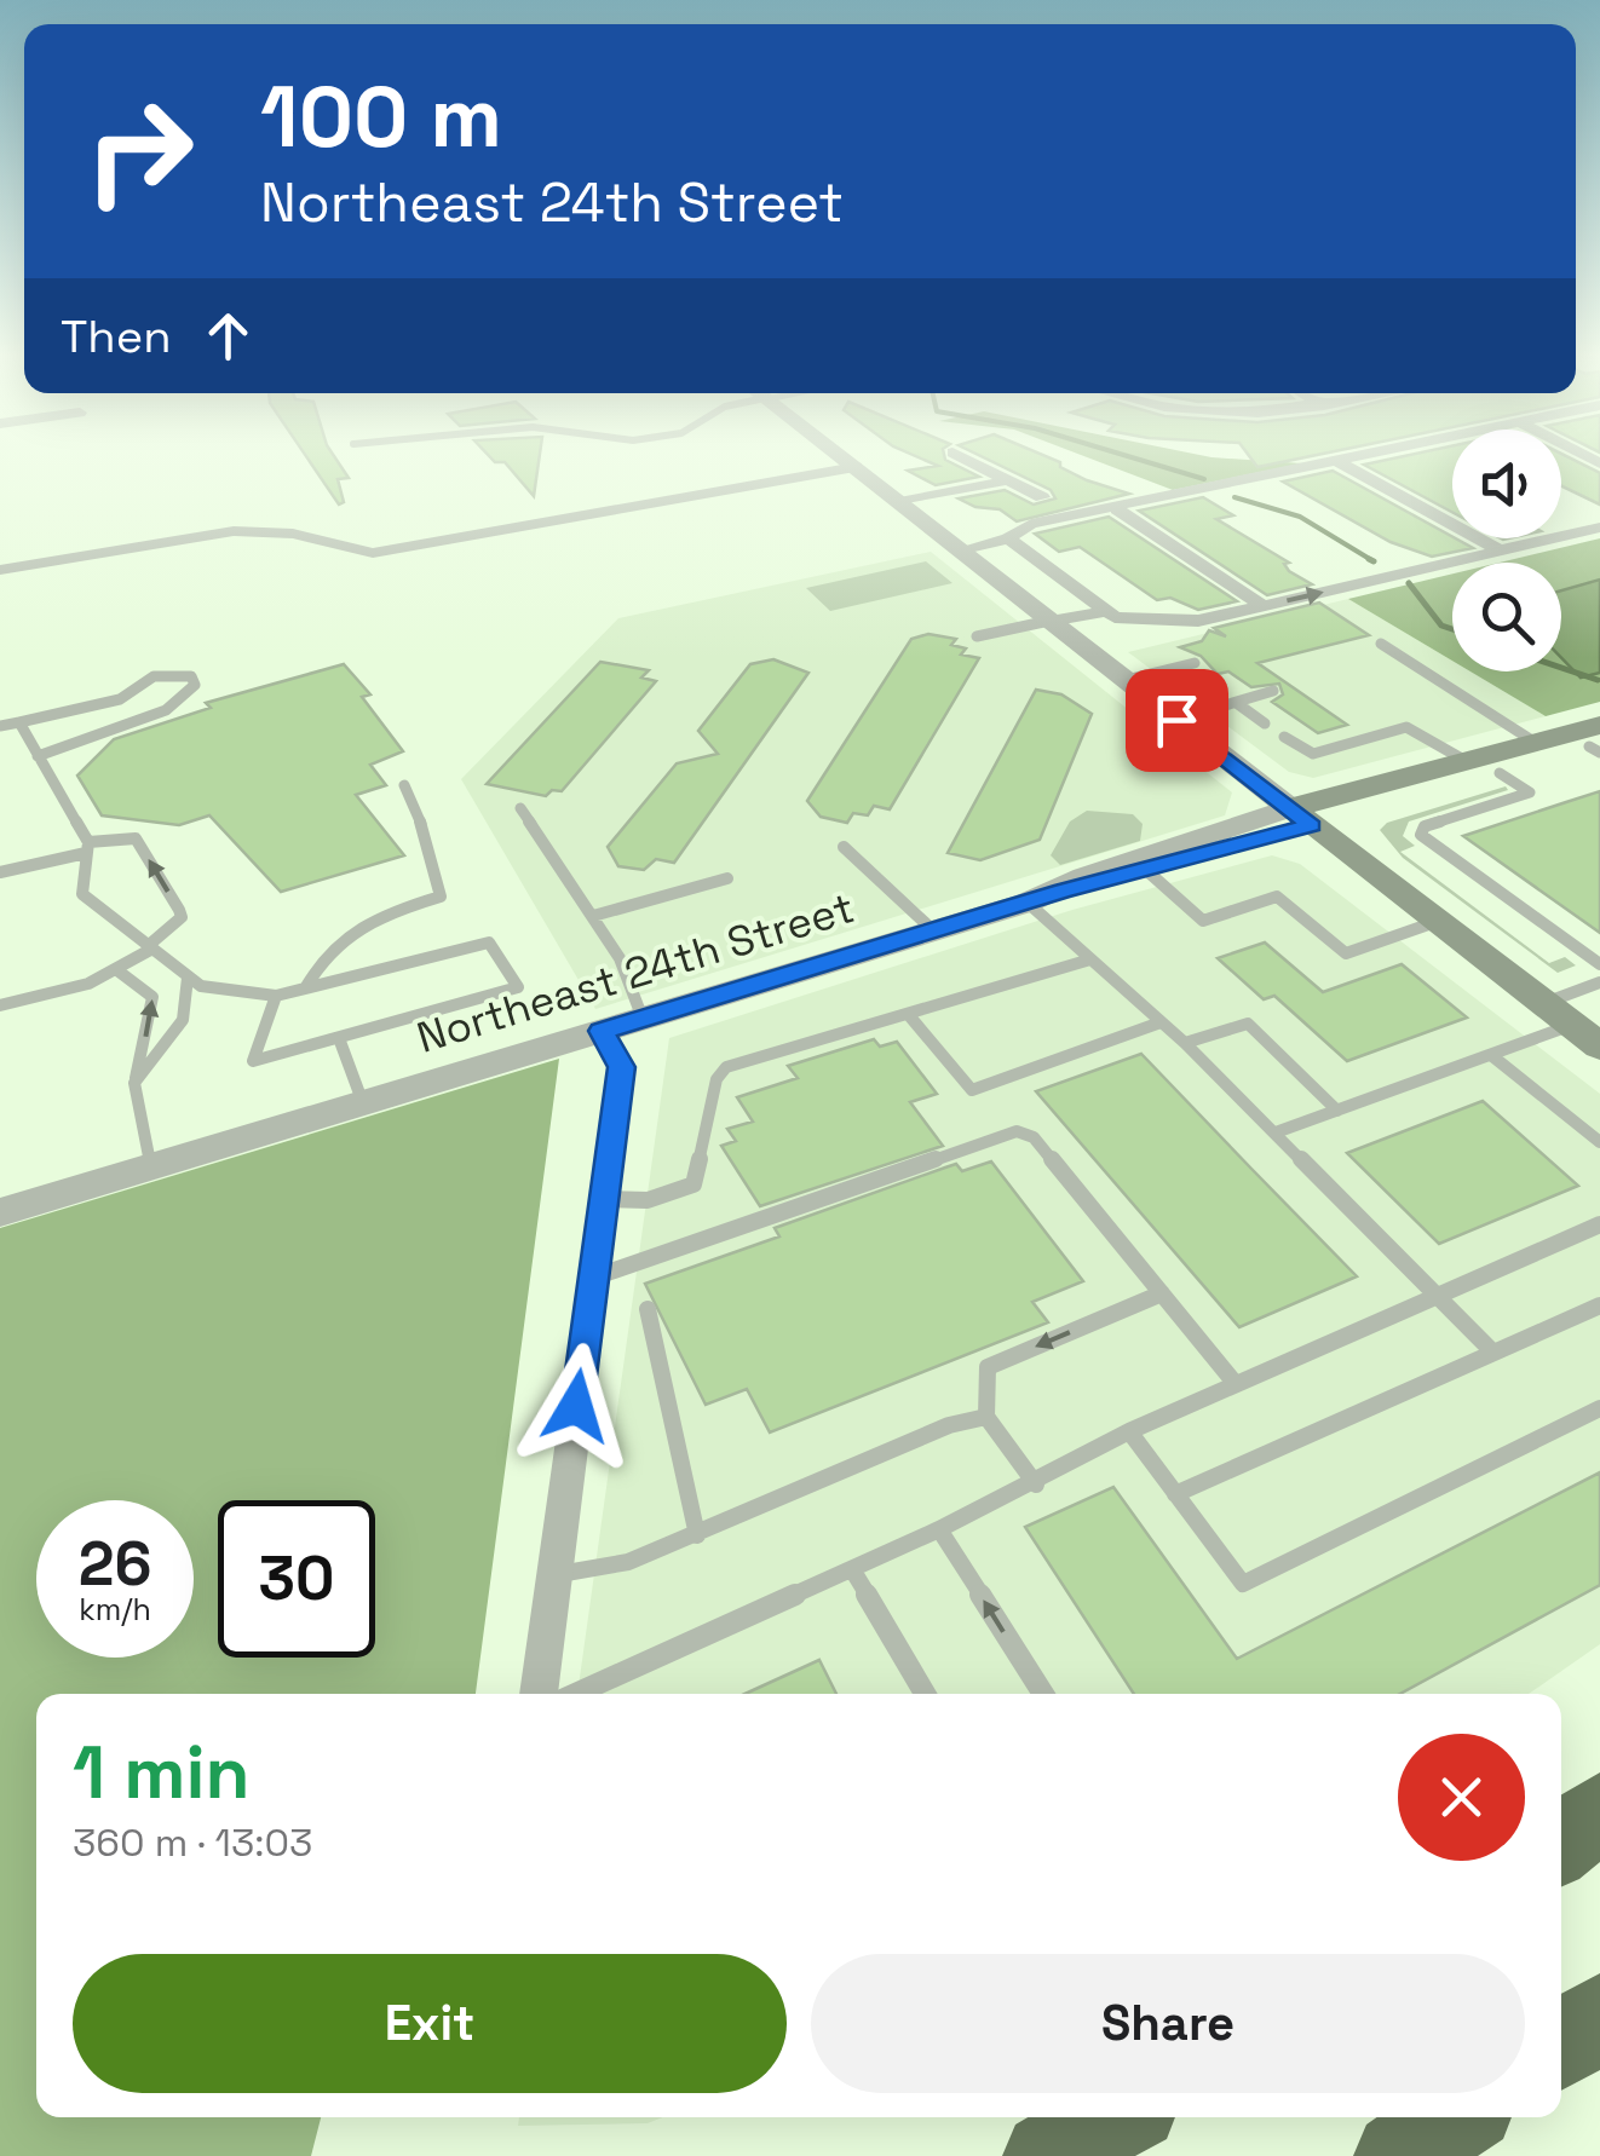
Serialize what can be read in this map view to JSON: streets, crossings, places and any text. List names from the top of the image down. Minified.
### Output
{"streets":{"main road":["Northeast 24th Street"]},"page":{"turn":["100 m","Northeast 24th Street"],"then":"Then","speed":"26 km/h","limit":"30","heading":["1 min","360 m · 13:03"],"buttons":["Exit","Share"]}}
